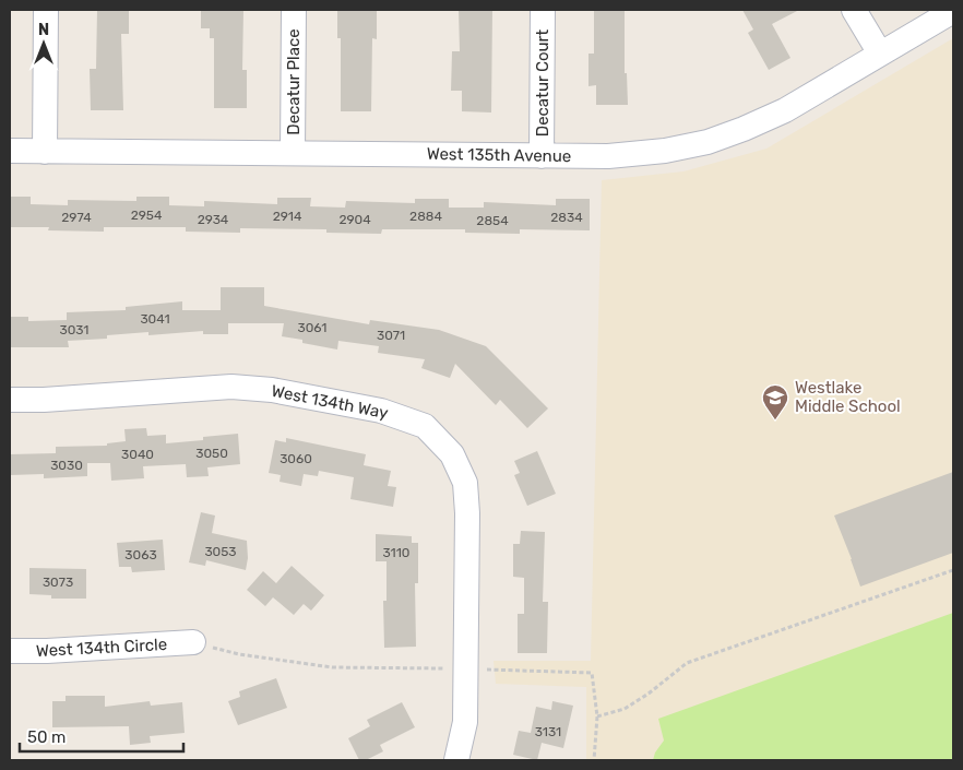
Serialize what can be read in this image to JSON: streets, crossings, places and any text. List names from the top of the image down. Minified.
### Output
{"streets":{"street":["Decatur Place","Decatur Court","West 135th Avenue","West 134th Way","West 134th Circle"]},"crossings":[["Decatur Place","West 135th Avenue"],["Decatur Court","West 135th Avenue"]],"places":{"school or university":["Westlake Middle School"]},"house_numbers":["2954","2914","2884","2974","2834","2934","2904","2854","3041","3061","3031","3071","3050","3040","3060","3030","3053","3110","3063","3073","3131"],"scale_bar":"50 m","north":"top"}
